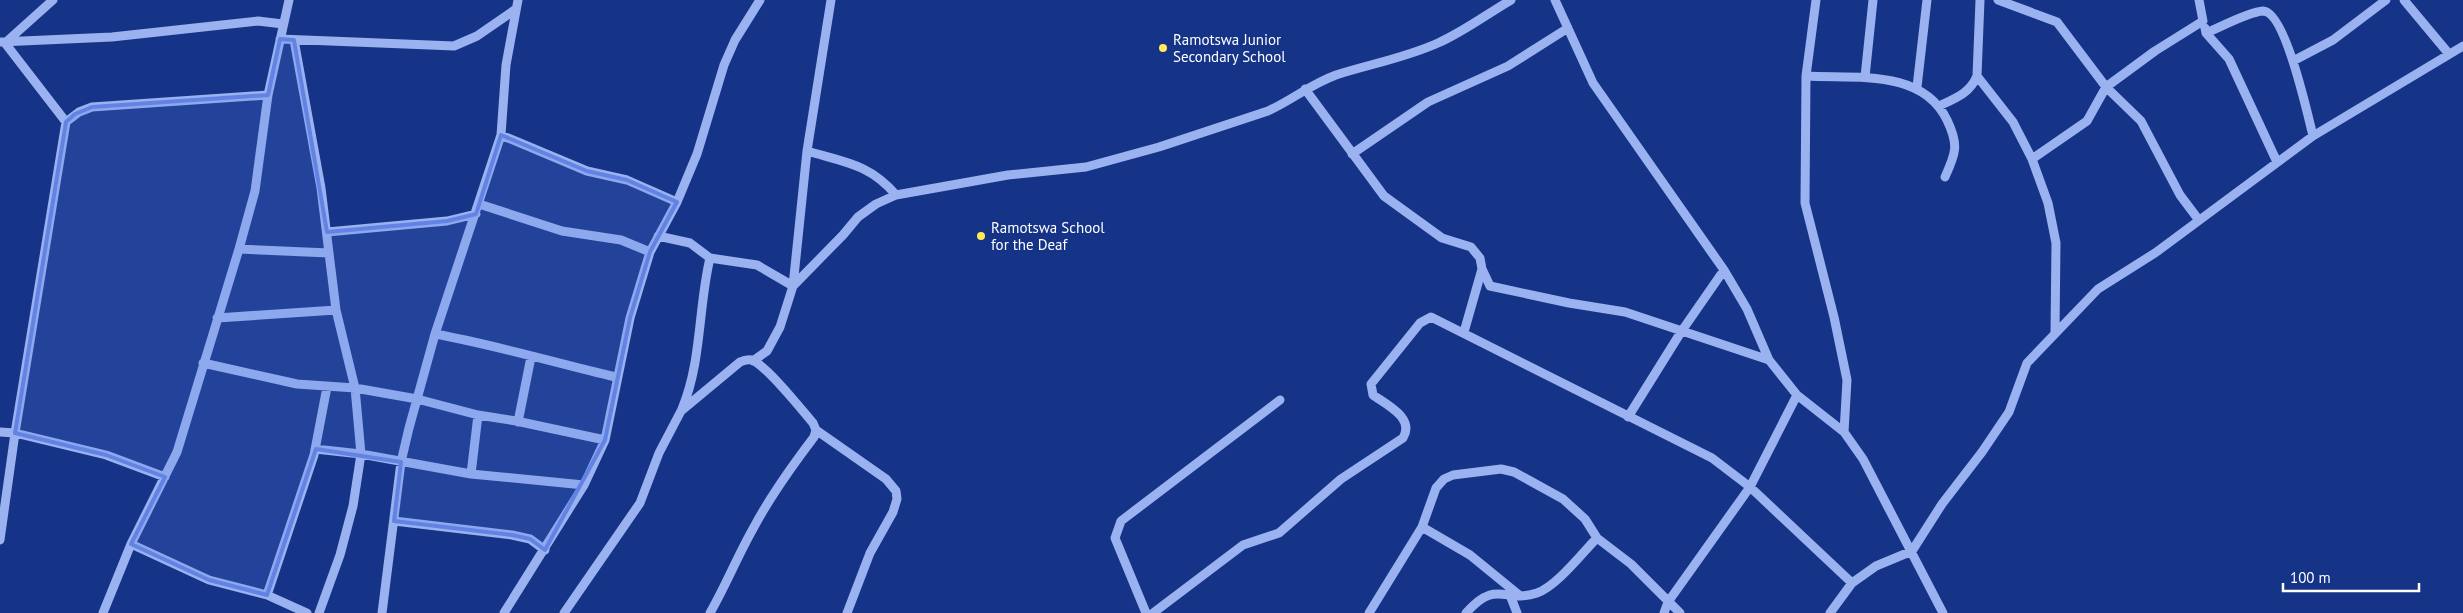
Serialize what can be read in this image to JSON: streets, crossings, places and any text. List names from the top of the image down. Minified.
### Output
{"places":["Ramotswa Junior Secondary School","Ramotswa School for the Deaf"],"scale_bar":"100 m"}
